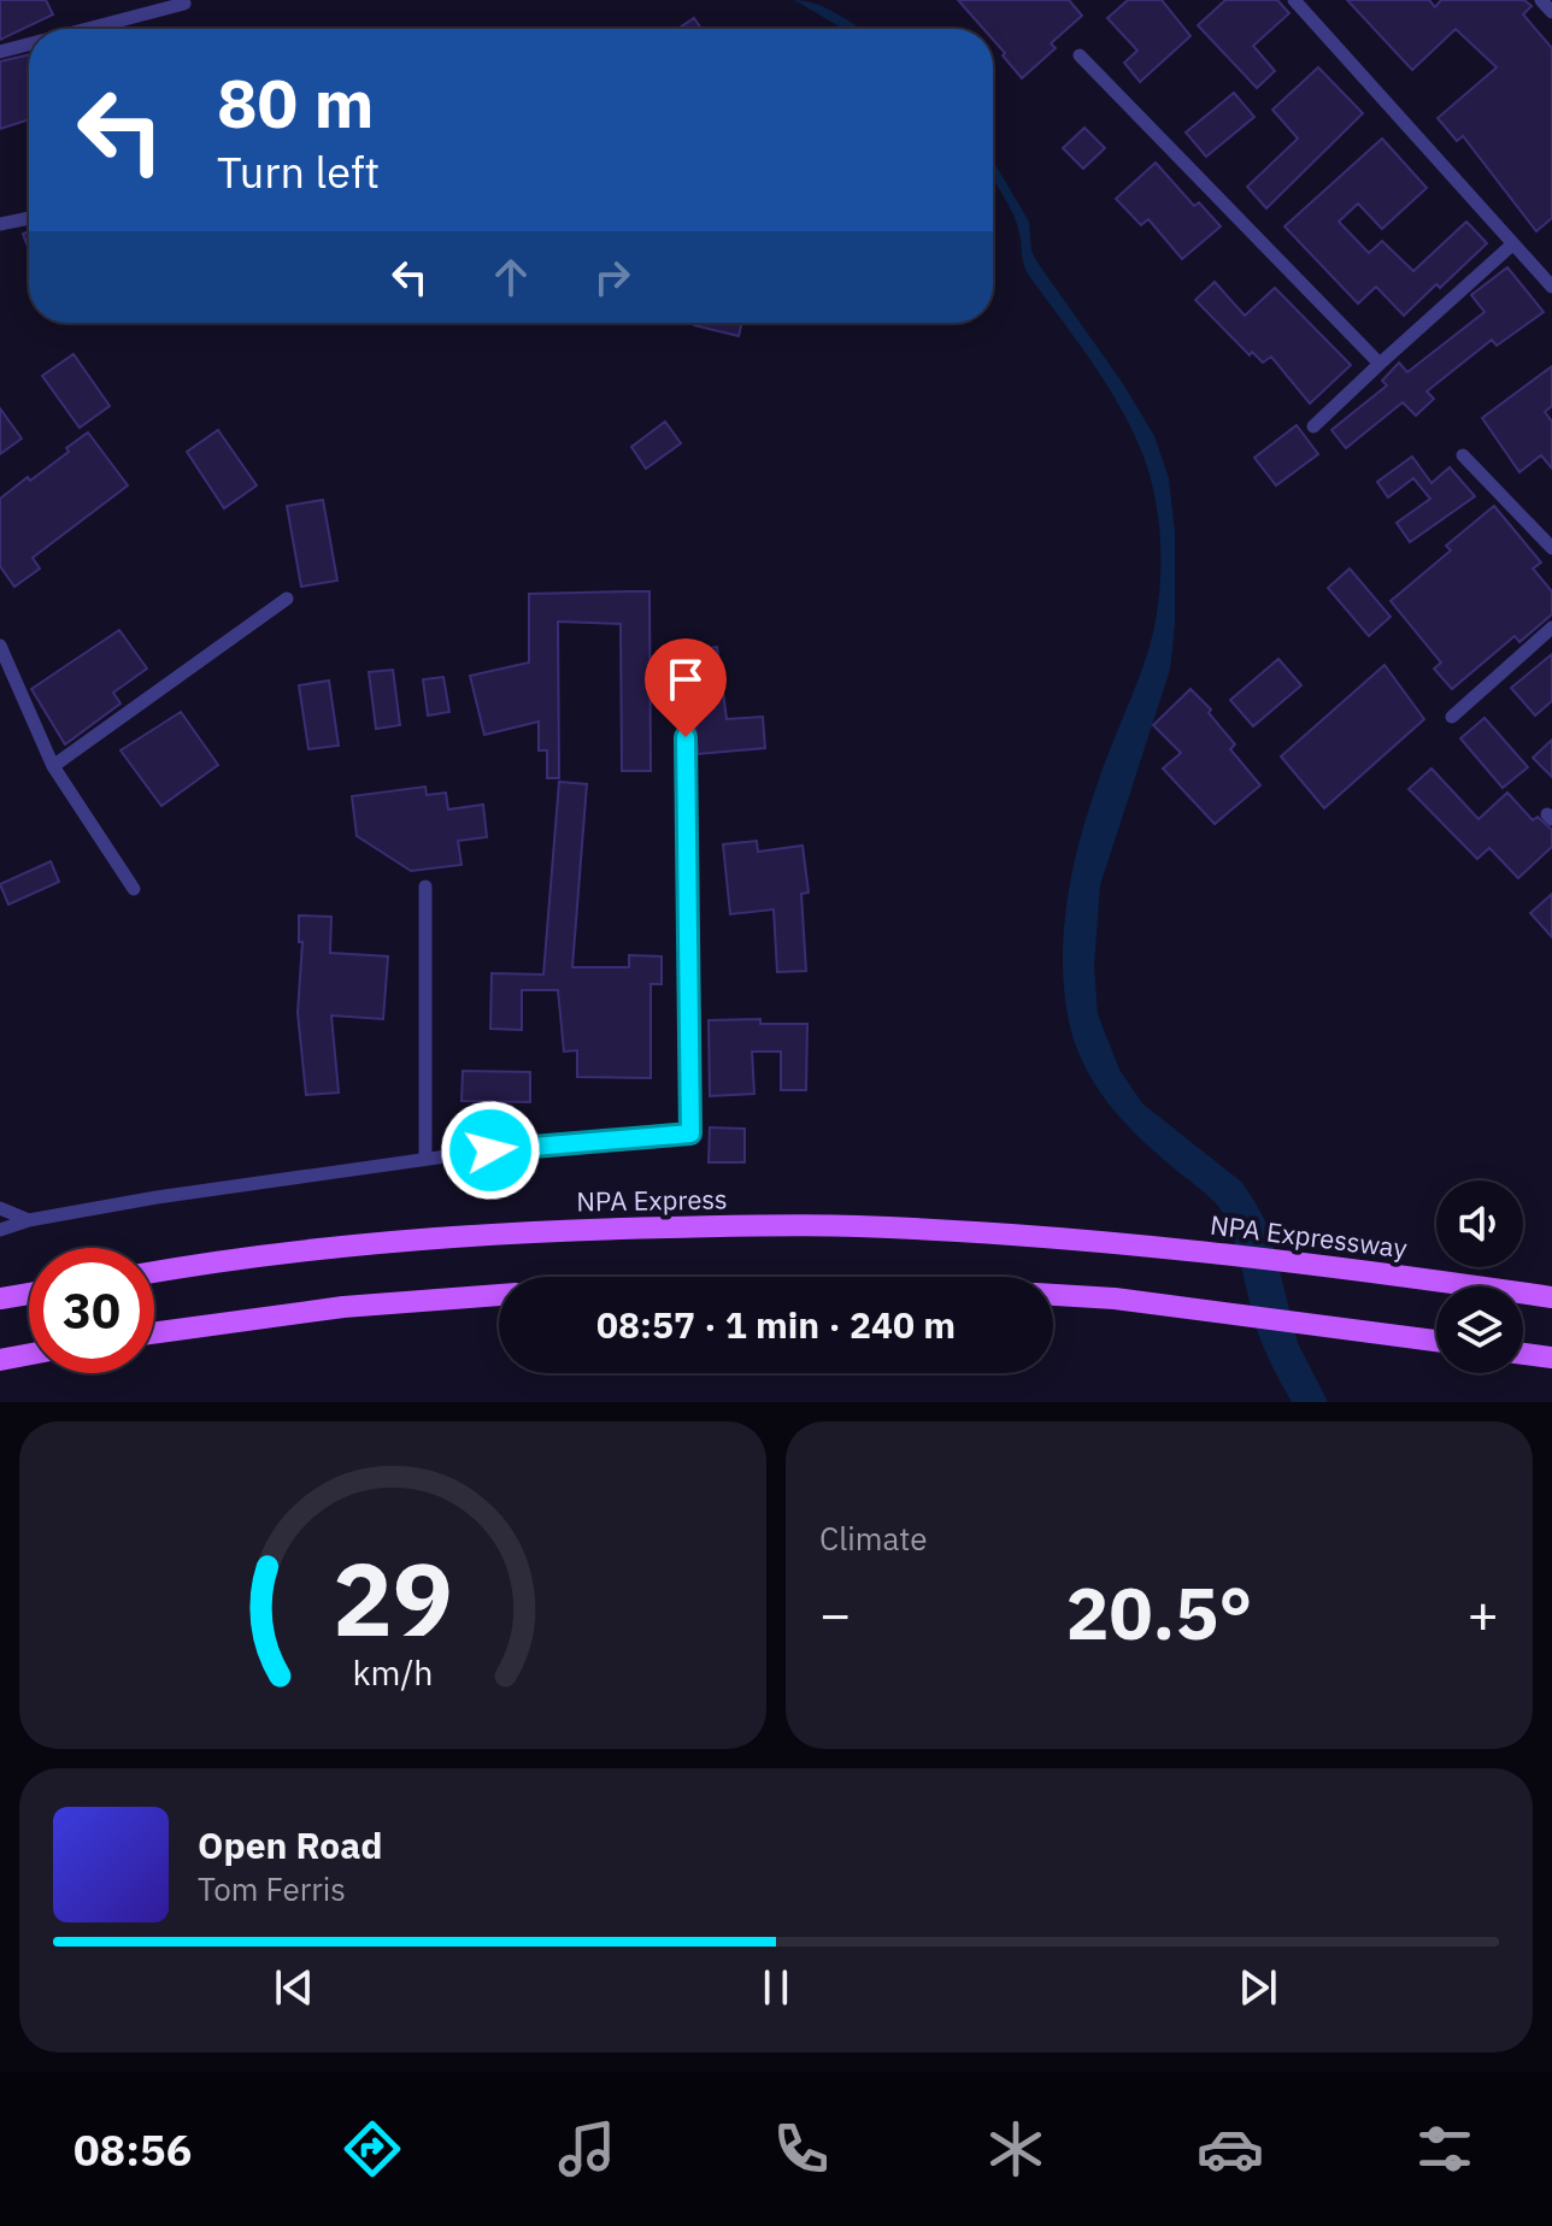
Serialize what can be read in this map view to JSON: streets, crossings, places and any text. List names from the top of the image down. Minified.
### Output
{"streets":{"main road":["NPA Express","NPA Expressway"]},"crossings":[["NPA Express","NPA Expressway"]],"page":{"turn":["80 m","Turn left"],"limit":"30","trip":"08:57 · 1 min · 240 m","tile":"Climate","heat":["−","20.5°","+"],"song":["Open Road","Tom Ferris"],"tabs":"08:56","gauge":["29","km/h"]}}
